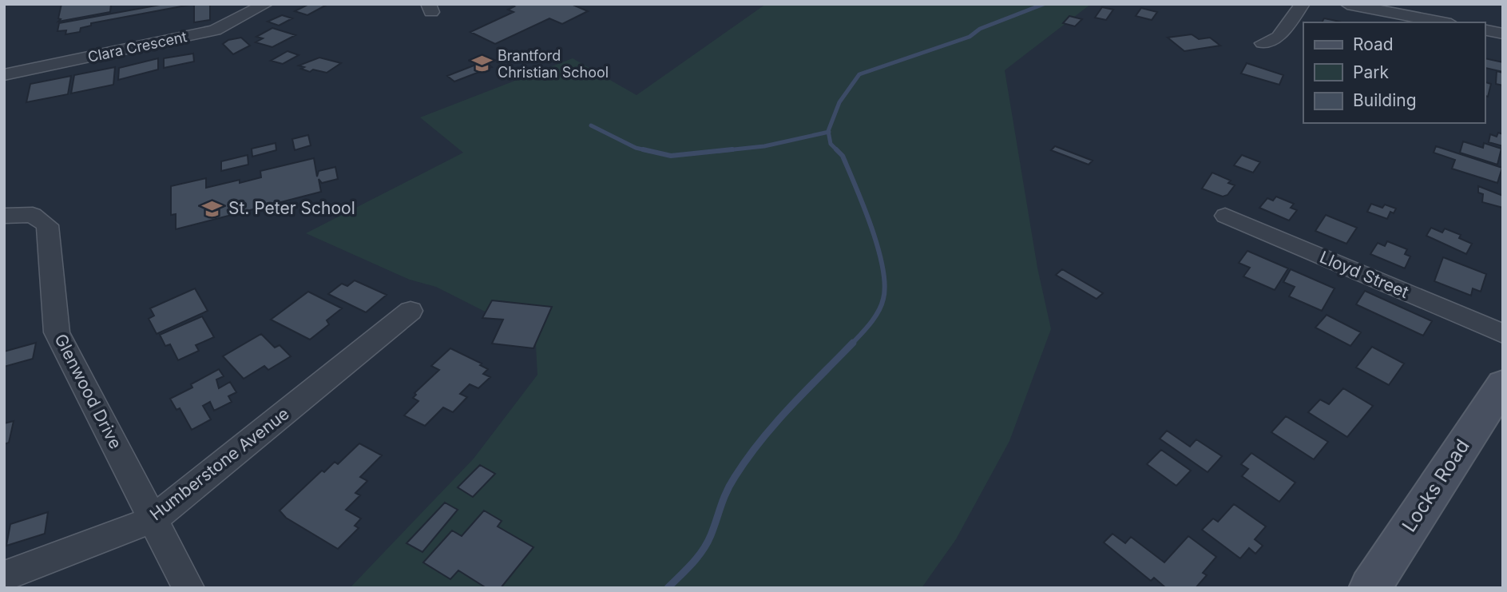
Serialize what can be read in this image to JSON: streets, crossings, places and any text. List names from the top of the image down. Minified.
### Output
{"streets":{"street":["Clara Crescent","Lloyd Street","Glenwood Drive","Humberstone Avenue","Locks Road"]},"crossings":[["Glenwood Drive","Humberstone Avenue"]],"places":{"school or university":["Brantford Christian School","St. Peter School"]},"legend":["Road","Park","Building"]}
